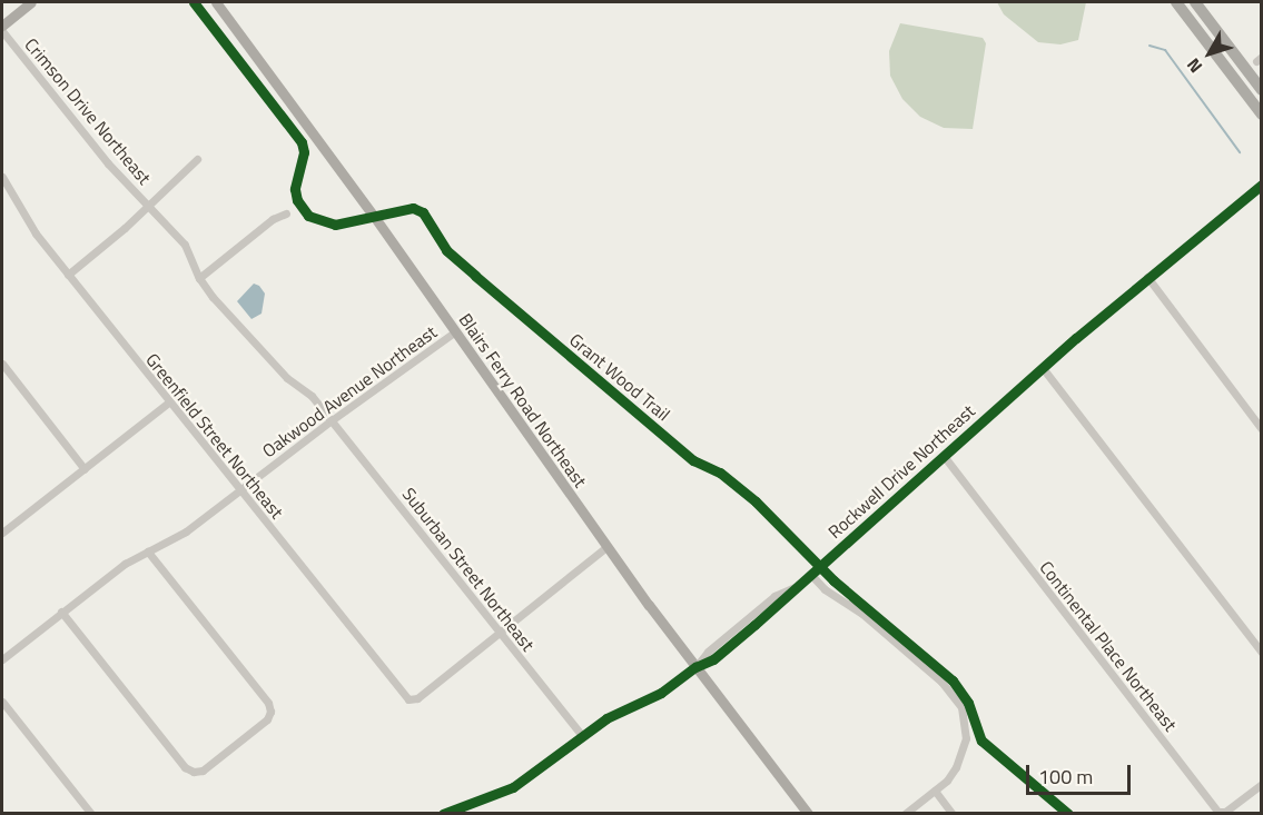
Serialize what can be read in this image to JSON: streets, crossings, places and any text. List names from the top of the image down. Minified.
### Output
{"streets":{"main road":["Blairs Ferry Road Northeast"],"street":["Crimson Drive Northeast","Oakwood Avenue Northeast","Greenfield Street Northeast","Rockwell Drive Northeast","Suburban Street Northeast","Continental Place Northeast"],"cycle path":["Grant Wood Trail"]},"crossings":[["Crimson Drive Northeast","Oakwood Avenue Northeast"],["Crimson Drive Northeast","Suburban Street Northeast"],["Oakwood Avenue Northeast","Blairs Ferry Road Northeast"],["Oakwood Avenue Northeast","Greenfield Street Northeast"],["Oakwood Avenue Northeast","Suburban Street Northeast"],["Blairs Ferry Road Northeast","Rockwell Drive Northeast"],["Greenfield Street Northeast","Suburban Street Northeast"],["Rockwell Drive Northeast","Suburban Street Northeast"],["Rockwell Drive Northeast","Continental Place Northeast"]],"scale_bar":"100 m","north":"bottom left"}
